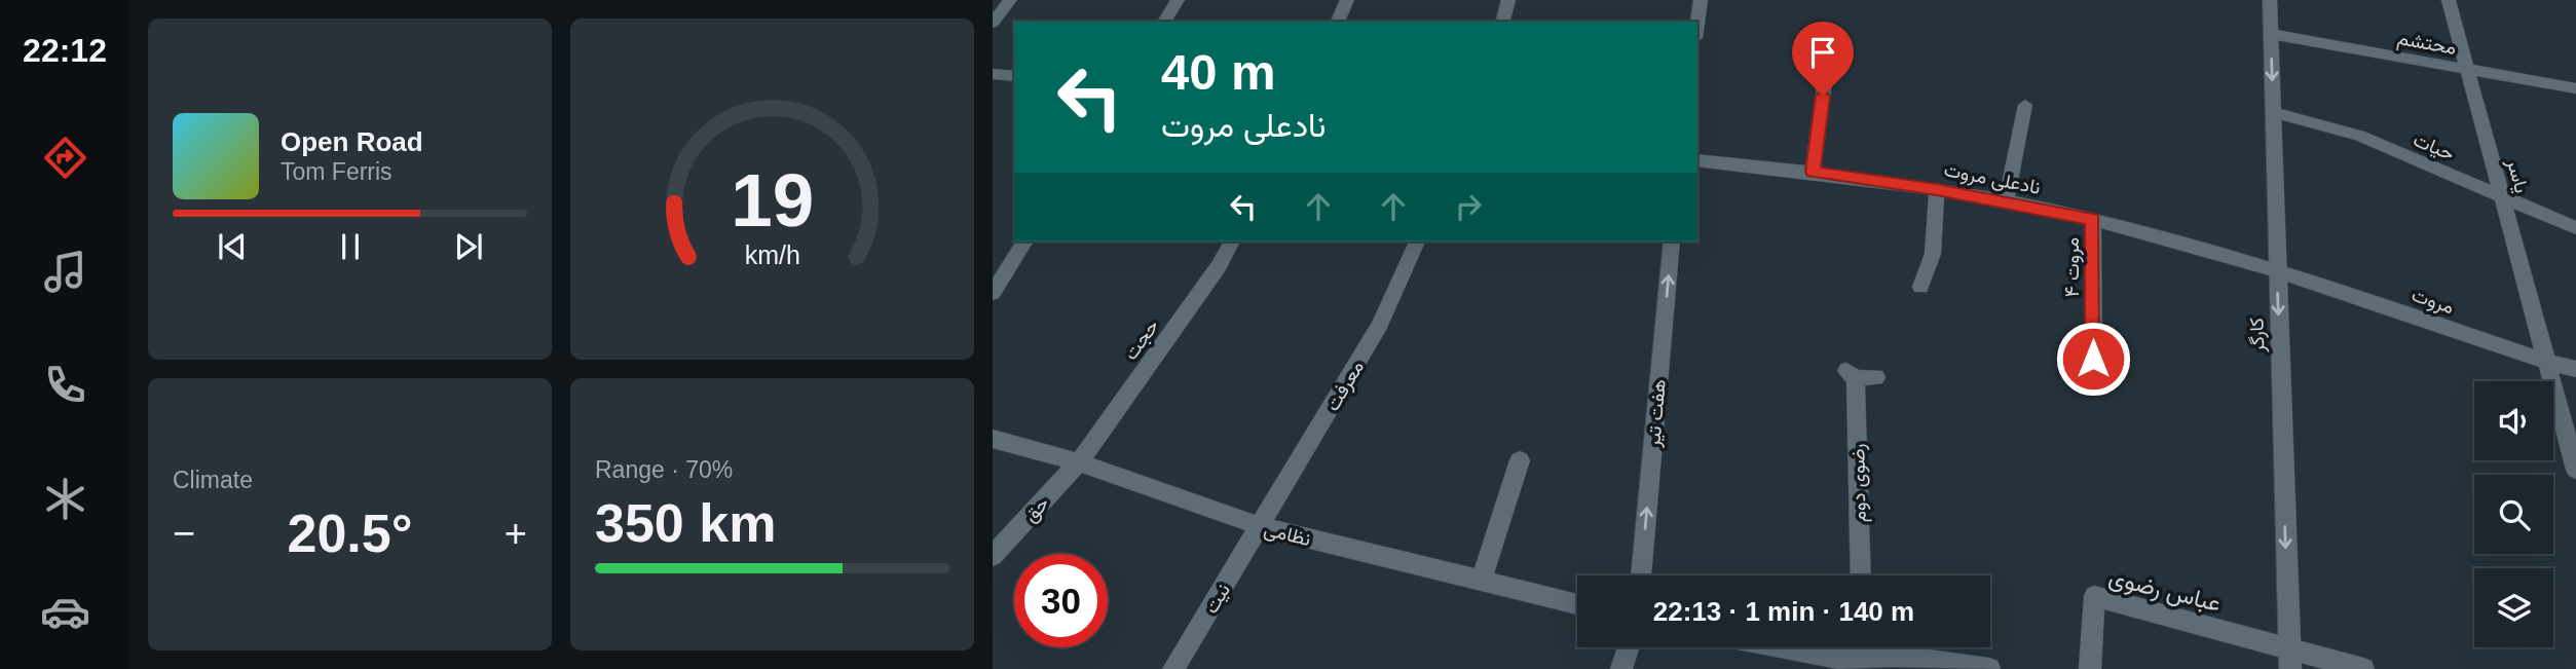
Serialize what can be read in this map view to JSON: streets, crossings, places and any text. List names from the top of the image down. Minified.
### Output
{"streets":{"street":["محتشم","حیات","یاسر","نادعلی مروت","مروت ۴","مروت","کارگر","حجت","معرفت","هفت تیر","رضوی دوم","حق","نظامی","عباس رضوی","نیت"]},"crossings":[["محتشم","یاسر"],["محتشم","کارگر"],["حیات","یاسر"],["حیات","کارگر"],["یاسر","مروت"],["نادعلی مروت","مروت ۴"],["نادعلی مروت","مروت"],["نادعلی مروت","کارگر"],["مروت","کارگر"],["کارگر","عباس رضوی"],["حجت","حق"],["حجت","نظامی"],["معرفت","نظامی"],["معرفت","نیت"],["حق","نظامی"],["نظامی","نیت"]],"one_way":["کارگر"],"page":{"tabs":"22:12","turn":["40 m","نادعلی مروت"],"song":["Open Road","Tom Ferris"],"tile":["Climate",["Range · 70%","350 km"]],"heat":["−","20.5°","+"],"limit":"30","trip":"22:13 · 1 min · 140 m","gauge":["19","km/h"]}}
